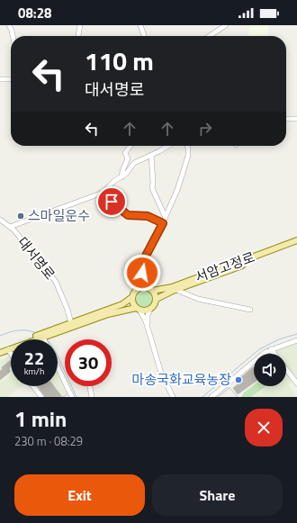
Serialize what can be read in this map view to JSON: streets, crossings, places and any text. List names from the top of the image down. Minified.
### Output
{"streets":{"main road":["서암고정로"],"street":["대서명로"]},"places":["스마일운수","마송국화교육농장"],"page":{"status":"08:28","turn":["110 m","대서명로"],"speed":"22 km/h","limit":"30","heading":["1 min","230 m · 08:29"],"buttons":["Exit","Share"]}}
